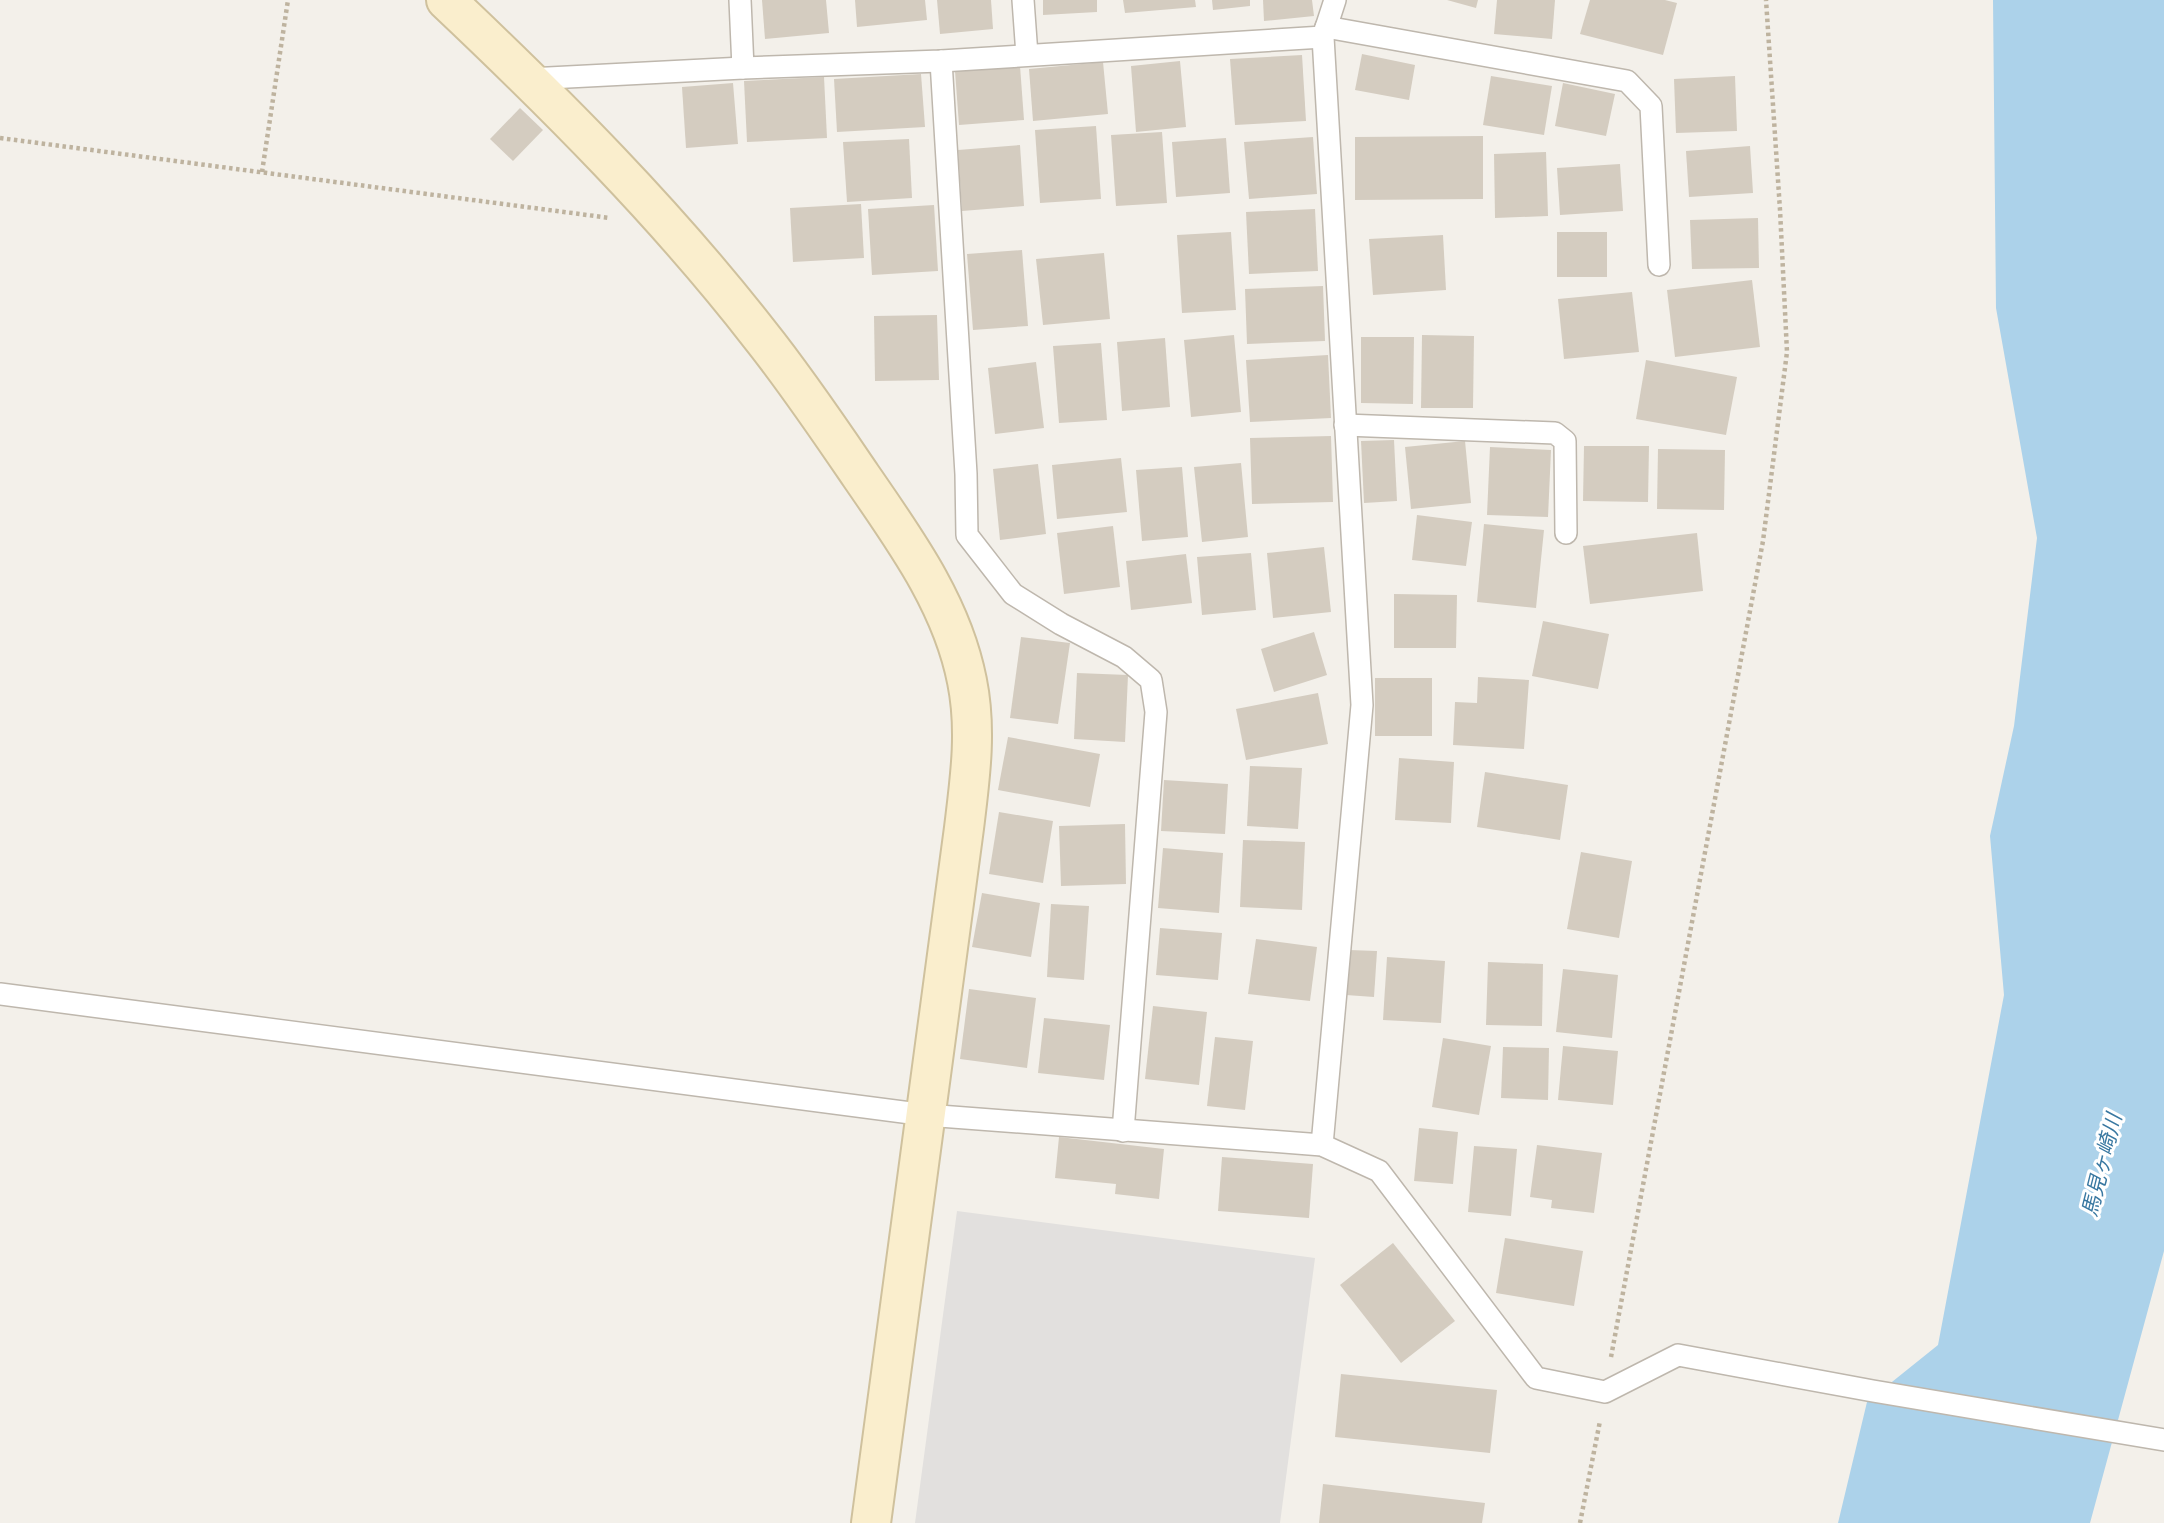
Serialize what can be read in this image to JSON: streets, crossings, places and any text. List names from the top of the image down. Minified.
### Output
{"water":["馬見ヶ崎川"]}
